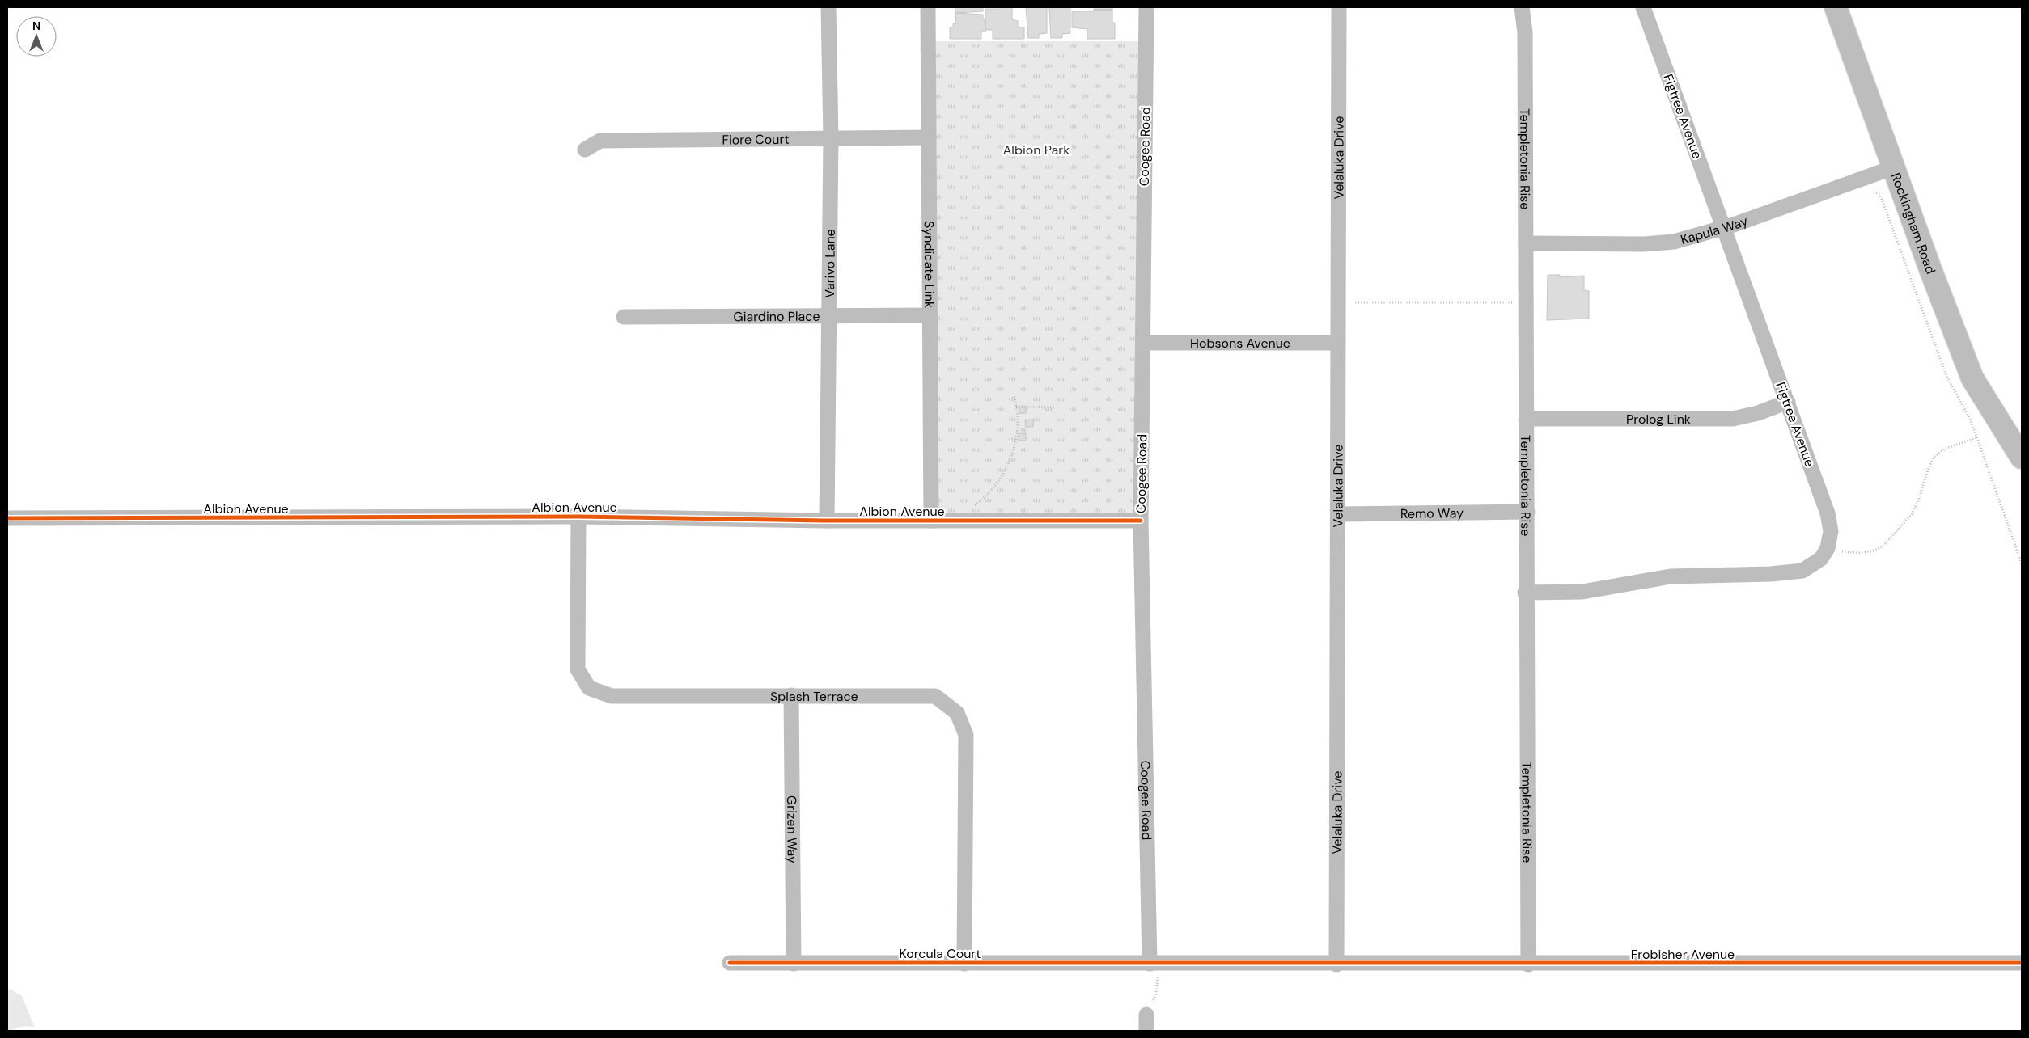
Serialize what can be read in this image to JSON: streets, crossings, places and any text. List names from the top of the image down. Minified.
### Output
{"streets":{"main road":["Rockingham Road"],"street":["Figtree Avenue","Fiore Court","Coogee Road","Velaluka Drive","Templetonia Rise","Kapula Way","Varivo Lane","Syndicate Link","Giardino Place","Hobsons Avenue","Prolog Link","Albion Avenue","Remo Way","Splash Terrace","Grizen Way","Korcula Court","Frobisher Avenue"]},"crossings":[["Figtree Avenue","Kapula Way"],["Figtree Avenue","Prolog Link"],["Fiore Court","Varivo Lane"],["Fiore Court","Syndicate Link"],["Coogee Road","Hobsons Avenue"],["Coogee Road","Albion Avenue"],["Coogee Road","Korcula Court"],["Coogee Road","Frobisher Avenue"],["Velaluka Drive","Hobsons Avenue"],["Velaluka Drive","Remo Way"],["Velaluka Drive","Frobisher Avenue"],["Templetonia Rise","Kapula Way"],["Templetonia Rise","Prolog Link"],["Templetonia Rise","Remo Way"],["Templetonia Rise","Frobisher Avenue"],["Rockingham Road","Kapula Way"],["Varivo Lane","Giardino Place"],["Varivo Lane","Albion Avenue"],["Syndicate Link","Giardino Place"],["Syndicate Link","Albion Avenue"],["Albion Avenue","Splash Terrace"],["Splash Terrace","Grizen Way"],["Splash Terrace","Korcula Court"],["Grizen Way","Korcula Court"],["Korcula Court","Frobisher Avenue"]],"parks":["Albion Park"],"north":"top"}
